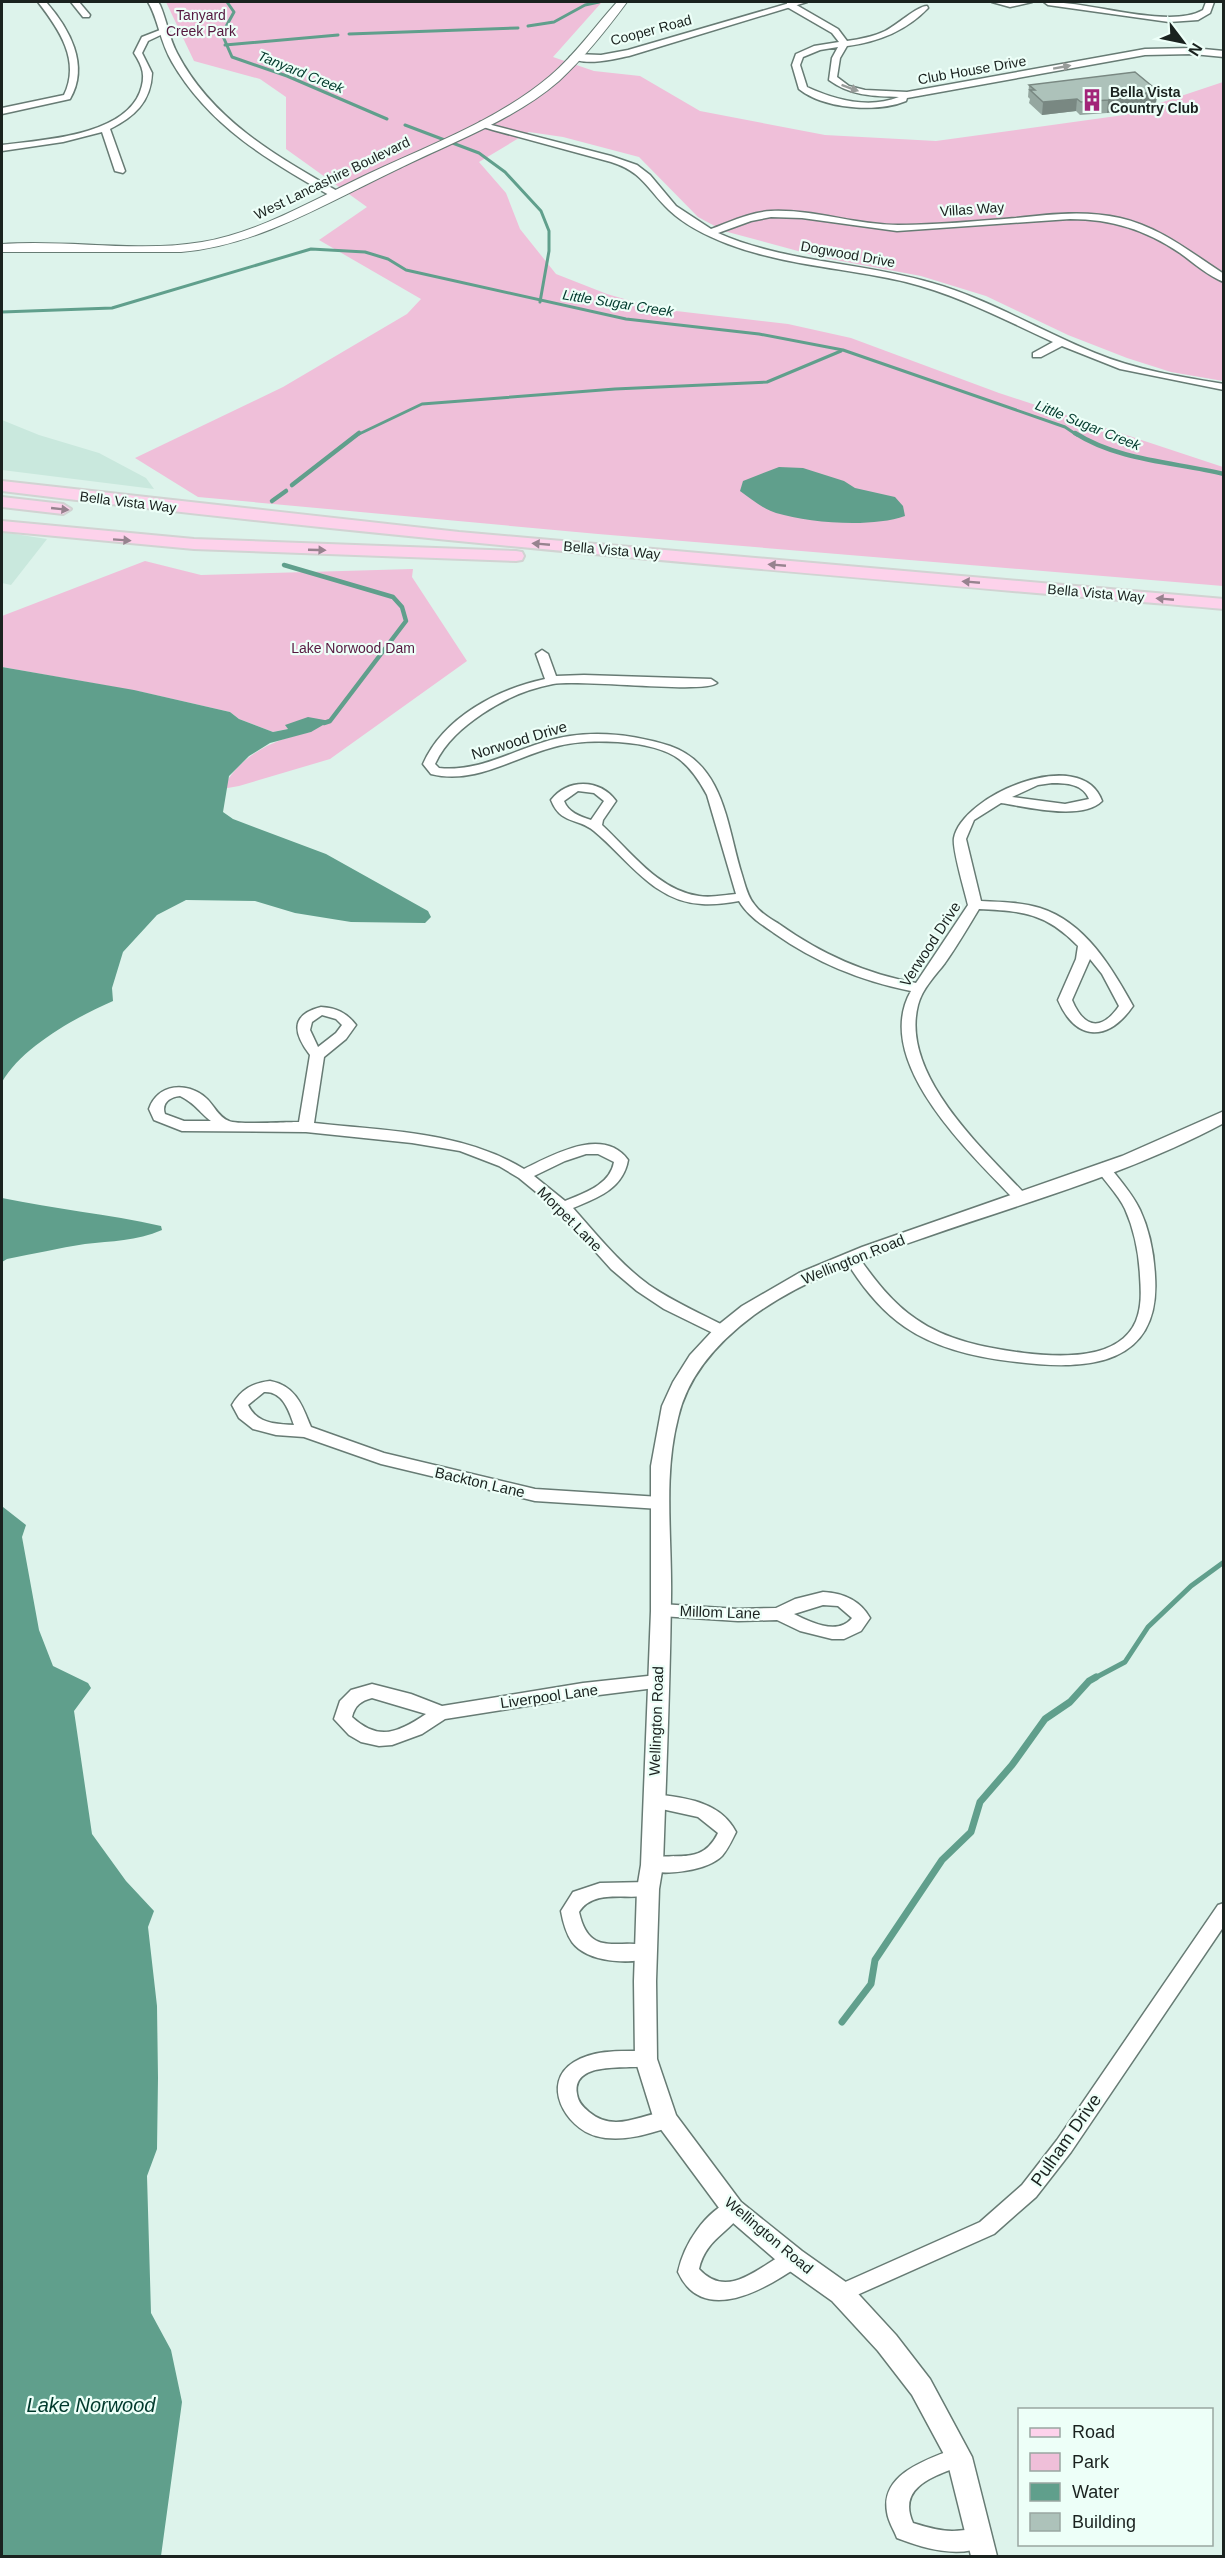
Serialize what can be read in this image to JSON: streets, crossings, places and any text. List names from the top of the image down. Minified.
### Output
{"streets":{"main road":["West Lancashire Boulevard","Bella Vista Way"],"street":["Cooper Road","Club House Drive","Villas Way","Dogwood Drive","Norwood Drive","Verwood Drive","Morpet Lane","Wellington Road","Backton Lane","Millom Lane","Liverpool Lane","Pulham Drive"]},"crossings":[["Cooper Road","West Lancashire Boulevard"],["West Lancashire Boulevard","Dogwood Drive"],["Villas Way","Dogwood Drive"],["Norwood Drive","Verwood Drive"],["Verwood Drive","Wellington Road"],["Morpet Lane","Wellington Road"],["Wellington Road","Backton Lane"],["Wellington Road","Millom Lane"],["Wellington Road","Liverpool Lane"],["Wellington Road","Pulham Drive"]],"water":["Tanyard Creek","Little Sugar Creek","Lake Norwood"],"parks":["Tanyard Creek Park","Lake Norwood Dam"],"places":{"building":["Bella Vista Country Club"]},"legend":["Road","Park","Water","Building"],"north":"bottom right"}
